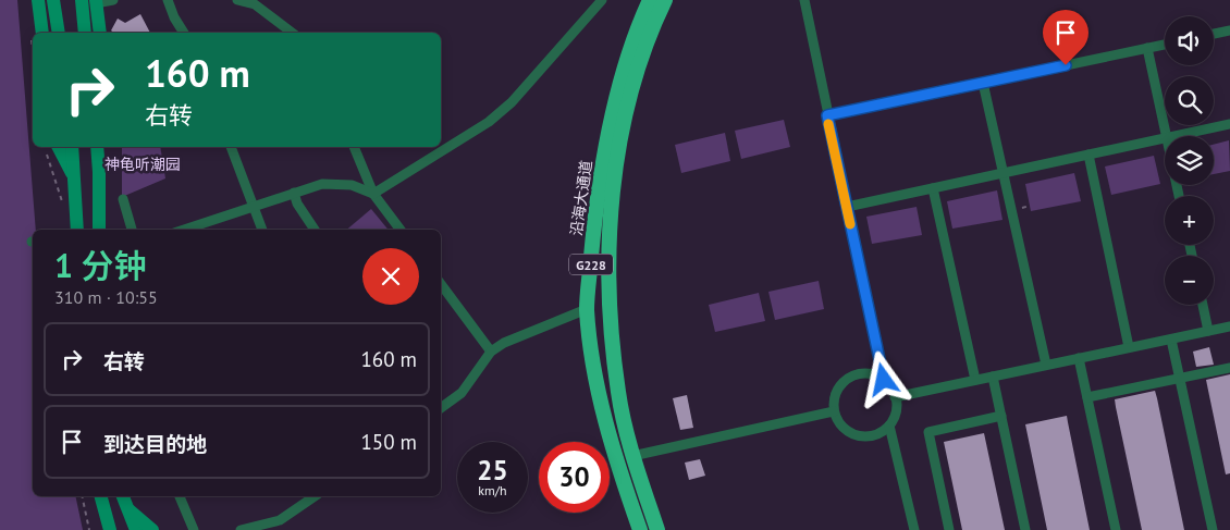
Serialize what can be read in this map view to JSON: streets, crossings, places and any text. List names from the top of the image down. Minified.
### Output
{"streets":{"highway":["沿海大通道","G228"]},"parks":["神龟听潮园"],"page":{"map_buttons":["+","−"],"turn":["160 m","右转"],"heading":["1 分钟","310 m · 10:55"],"list":[{"name":"右转","value":"160 m"},{"name":"到达目的地","value":"150 m"}],"speed":"25 km/h","limit":"30"}}
